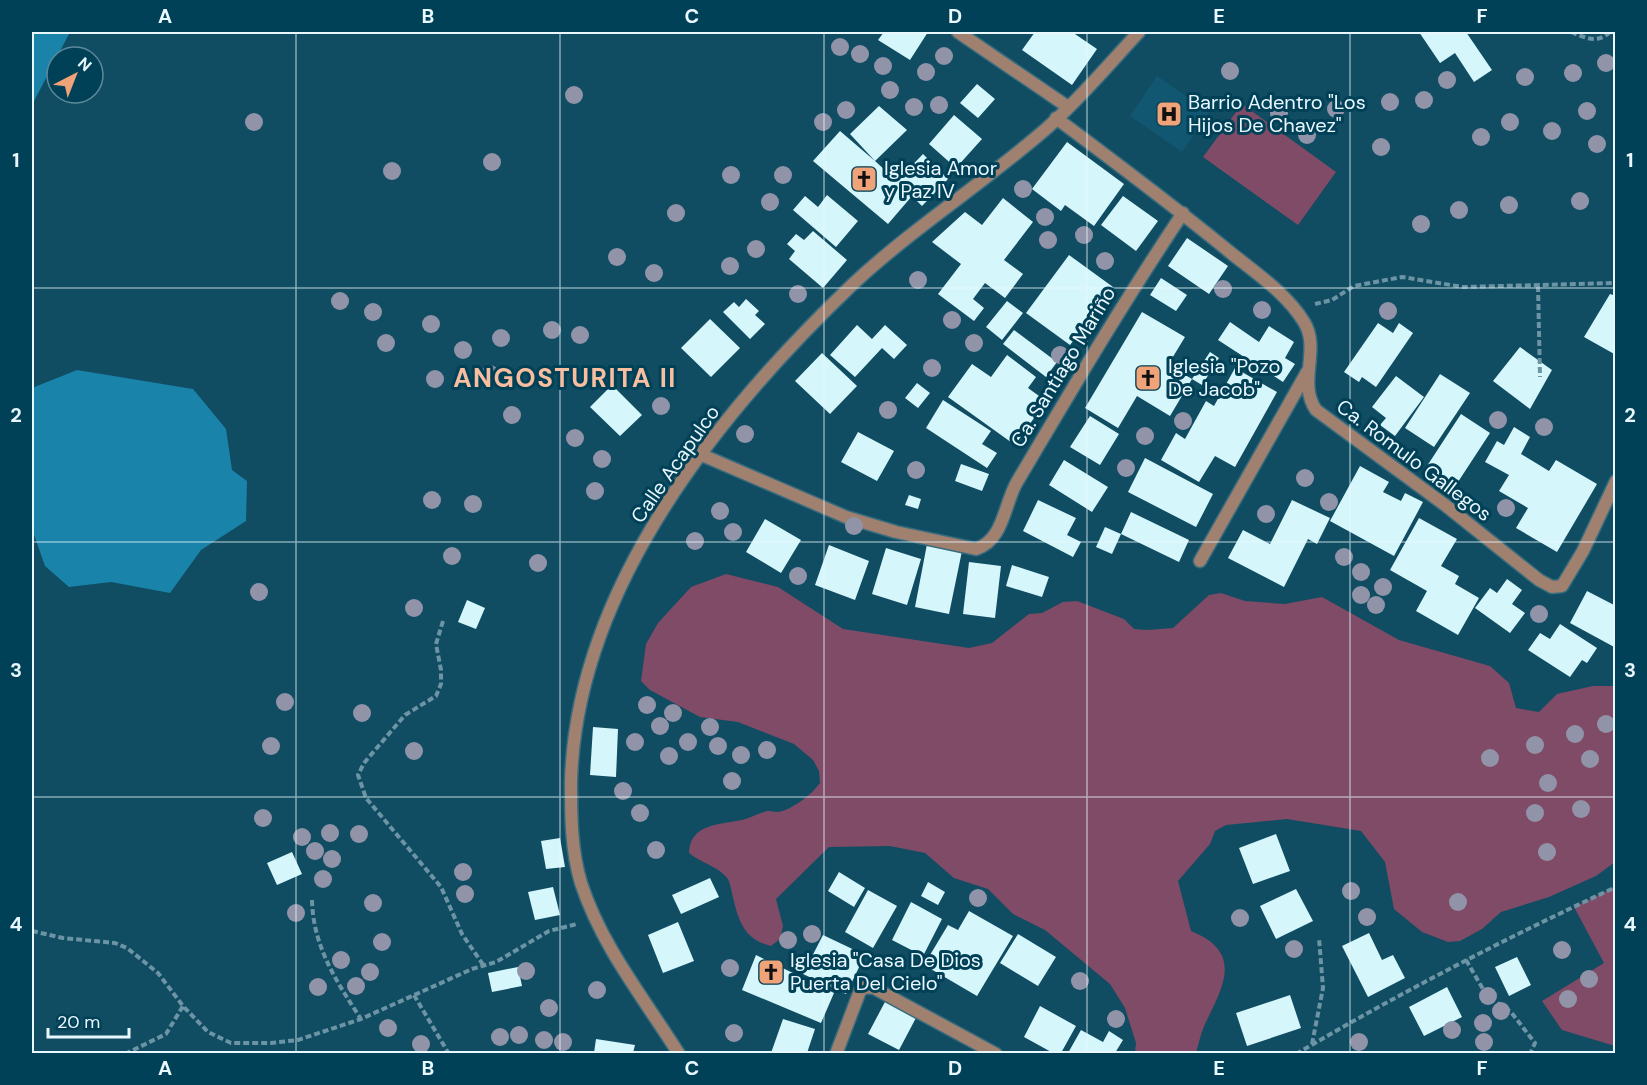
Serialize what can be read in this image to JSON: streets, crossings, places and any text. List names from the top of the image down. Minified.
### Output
{"streets":{"street":["Ca. Santiago Mariño","Ca. Romulo Gallegos","Calle Acapulco"]},"crossings":[["Ca. Santiago Mariño","Ca. Romulo Gallegos"],["Ca. Santiago Mariño","Calle Acapulco"],["Ca. Romulo Gallegos","Calle Acapulco"]],"districts":["ANGOSTURITA II"],"places":{"hospital":["Barrio Adentro \"Los Hijos De Chavez\""],"church":["Iglesia Amor y Paz IV","Iglesia \"Pozo De Jacob\"","Iglesia \"Casa De Dios Puerta Del Cielo\""]},"scale_bar":"20 m","north":"top right","grid":{"columns":["A","B","C","D","E","F"],"rows":["1","2","3","4"]}}
